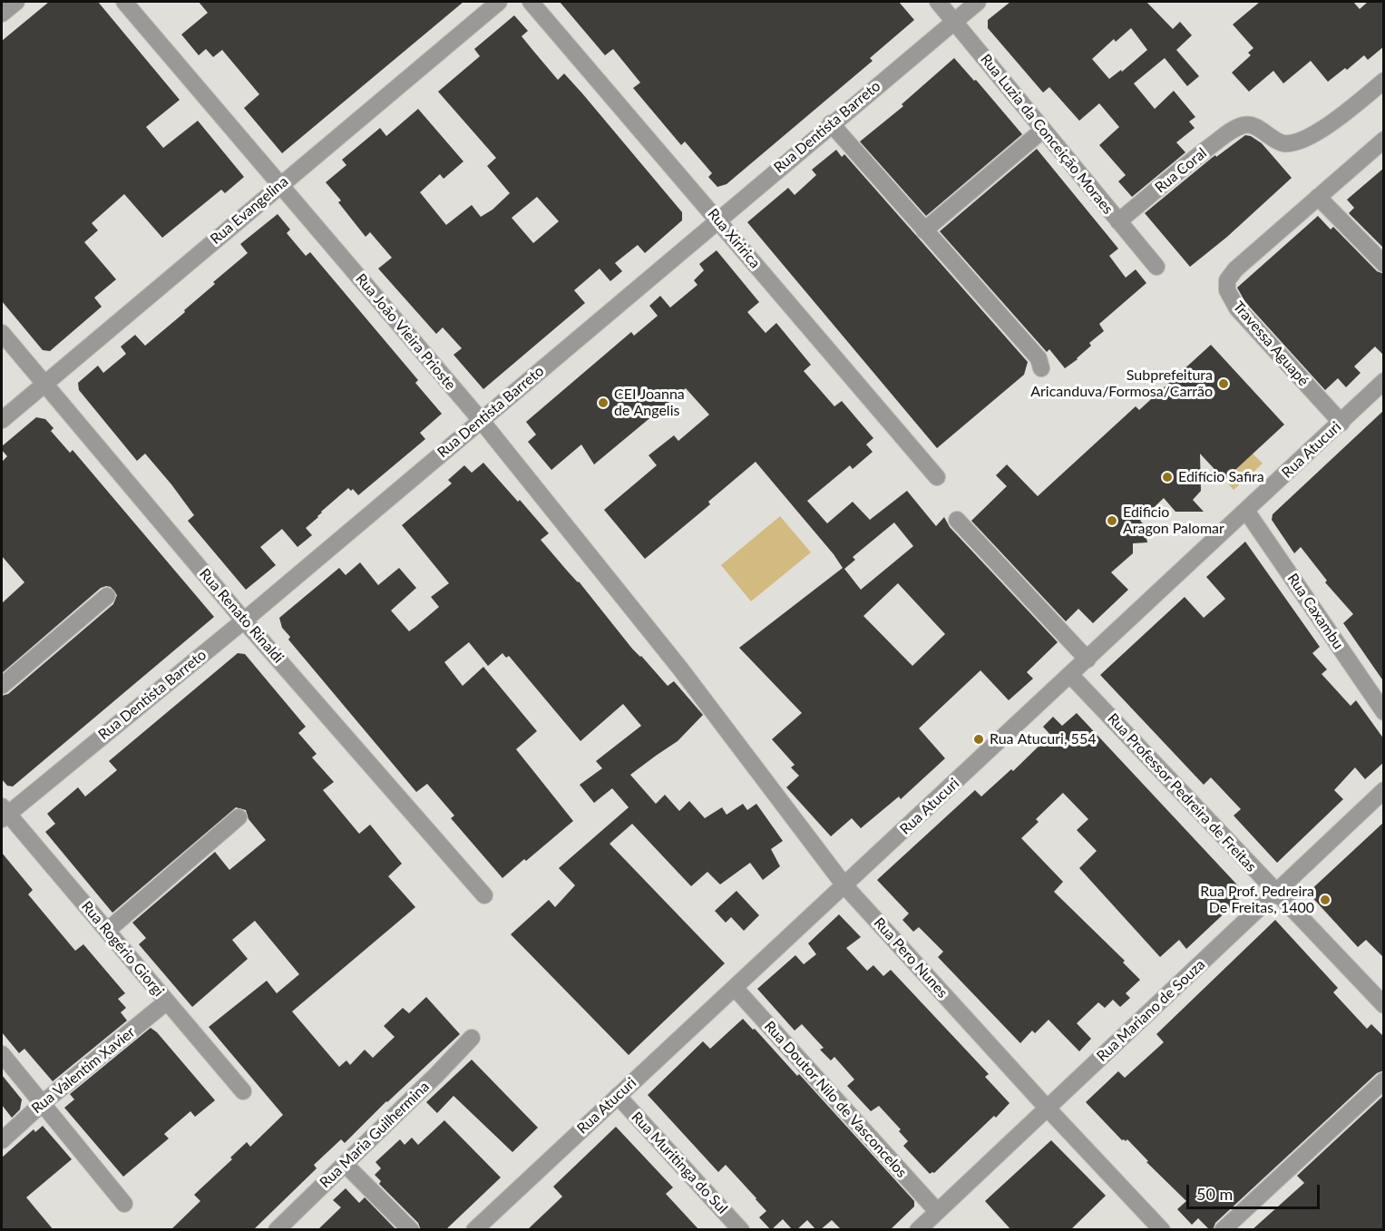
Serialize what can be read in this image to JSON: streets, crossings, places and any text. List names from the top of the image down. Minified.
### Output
{"streets":{"street":["Rua Dentista Barreto","Rua Luzia da Conceição Moraes","Rua Coral","Rua Evangelina","Rua Xiririca","Rua João Vieira Prioste","Travessa Aguapé","Rua Atucuri","Rua Caxambu","Rua Renato Rinaldi","Rua Professor Pedreira de Freitas","Rua Rogério Giorgi","Rua Pero Nunes","Rua Mariano de Souza","Rua Valentim Xavier","Rua Doutor Nilo de Vasconcelos","Rua Maria Guilhermina","Rua Muritinga do Sul"]},"crossings":[["Rua Dentista Barreto","Rua Luzia da Conceição Moraes"],["Rua Dentista Barreto","Rua Xiririca"],["Rua Dentista Barreto","Rua João Vieira Prioste"],["Rua Dentista Barreto","Rua Renato Rinaldi"],["Rua Dentista Barreto","Rua Rogério Giorgi"],["Rua Luzia da Conceição Moraes","Rua Coral"],["Rua Evangelina","Rua João Vieira Prioste"],["Rua Evangelina","Rua Renato Rinaldi"],["Rua João Vieira Prioste","Rua Pero Nunes"],["Travessa Aguapé","Rua Atucuri"],["Rua Atucuri","Rua Caxambu"],["Rua Atucuri","Rua Professor Pedreira de Freitas"],["Rua Atucuri","Rua Pero Nunes"],["Rua Atucuri","Rua Doutor Nilo de Vasconcelos"],["Rua Atucuri","Rua Muritinga do Sul"],["Rua Professor Pedreira de Freitas","Rua Mariano de Souza"],["Rua Rogério Giorgi","Rua Valentim Xavier"],["Rua Pero Nunes","Rua Mariano de Souza"],["Rua Mariano de Souza","Rua Doutor Nilo de Vasconcelos"]],"places":["Subprefeitura Aricanduva/Formosa/Carrão","CEI Joanna de Angelis","Edifício Safira","Edificio Aragon Palomar","Rua Atucuri, 554","Rua Prof. Pedreira De Freitas, 1400"],"scale_bar":"50 m"}
